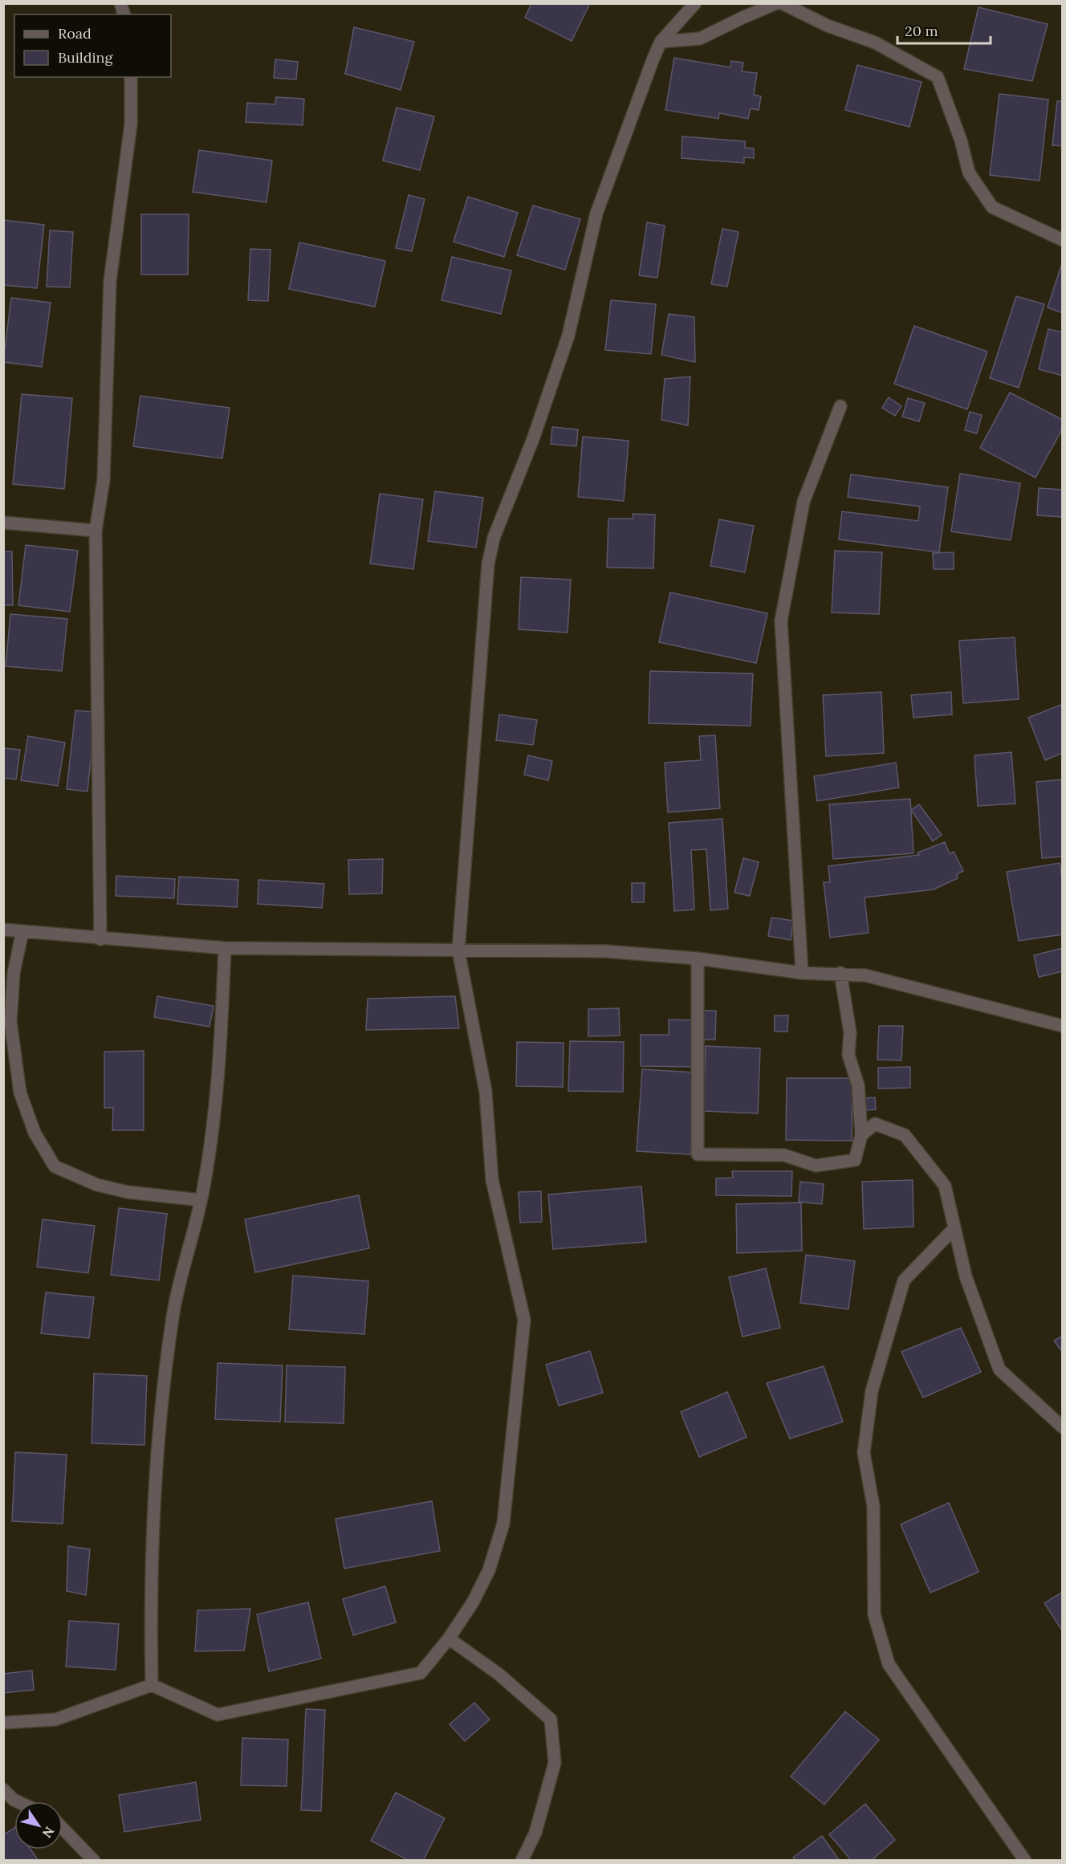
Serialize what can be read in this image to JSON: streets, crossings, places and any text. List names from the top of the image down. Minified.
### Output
{"legend":["Road","Building"],"scale_bar":"20 m","north":"bottom right"}
